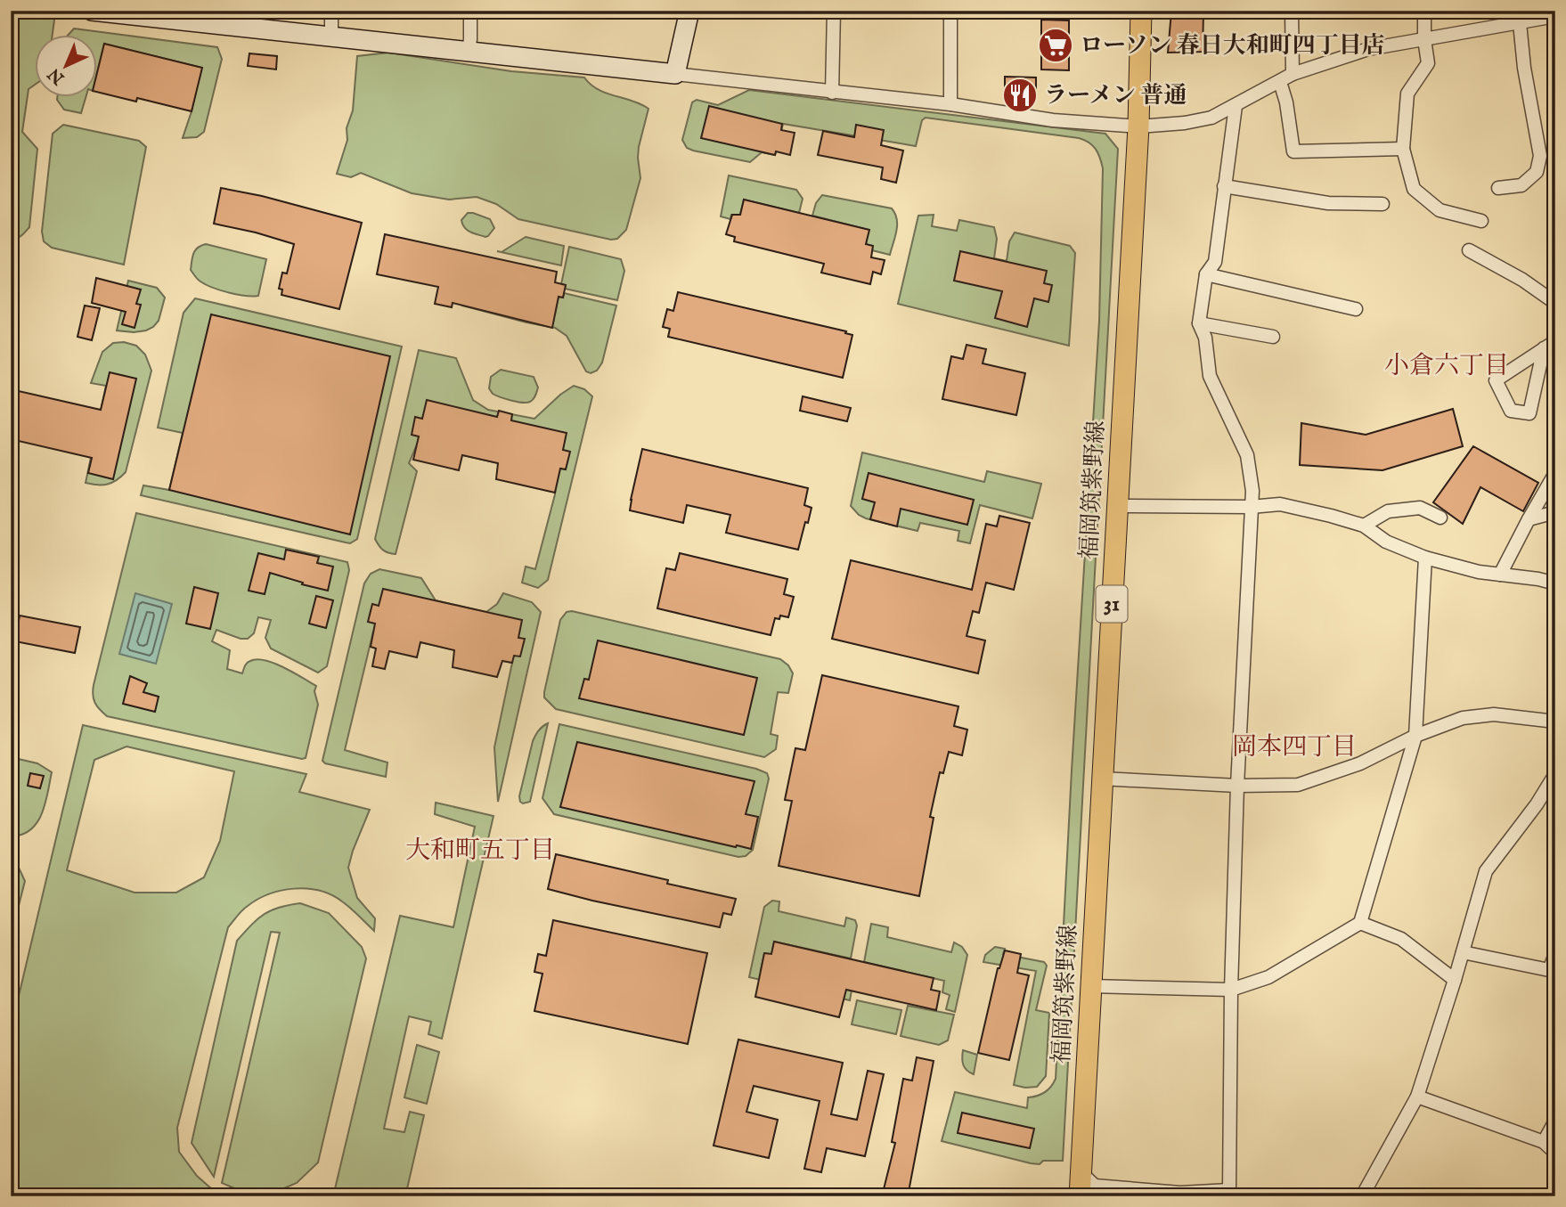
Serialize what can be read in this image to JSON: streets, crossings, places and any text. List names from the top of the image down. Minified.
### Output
{"streets":{"main road":["福岡筑紫野線","31"]},"districts":["小倉六丁目","岡本四丁目","大和町五丁目"],"places":{"supermarket":["ローソン 春日大和町四丁目店"],"restaurant":["ラーメン 普通"]},"north":"bottom left"}
